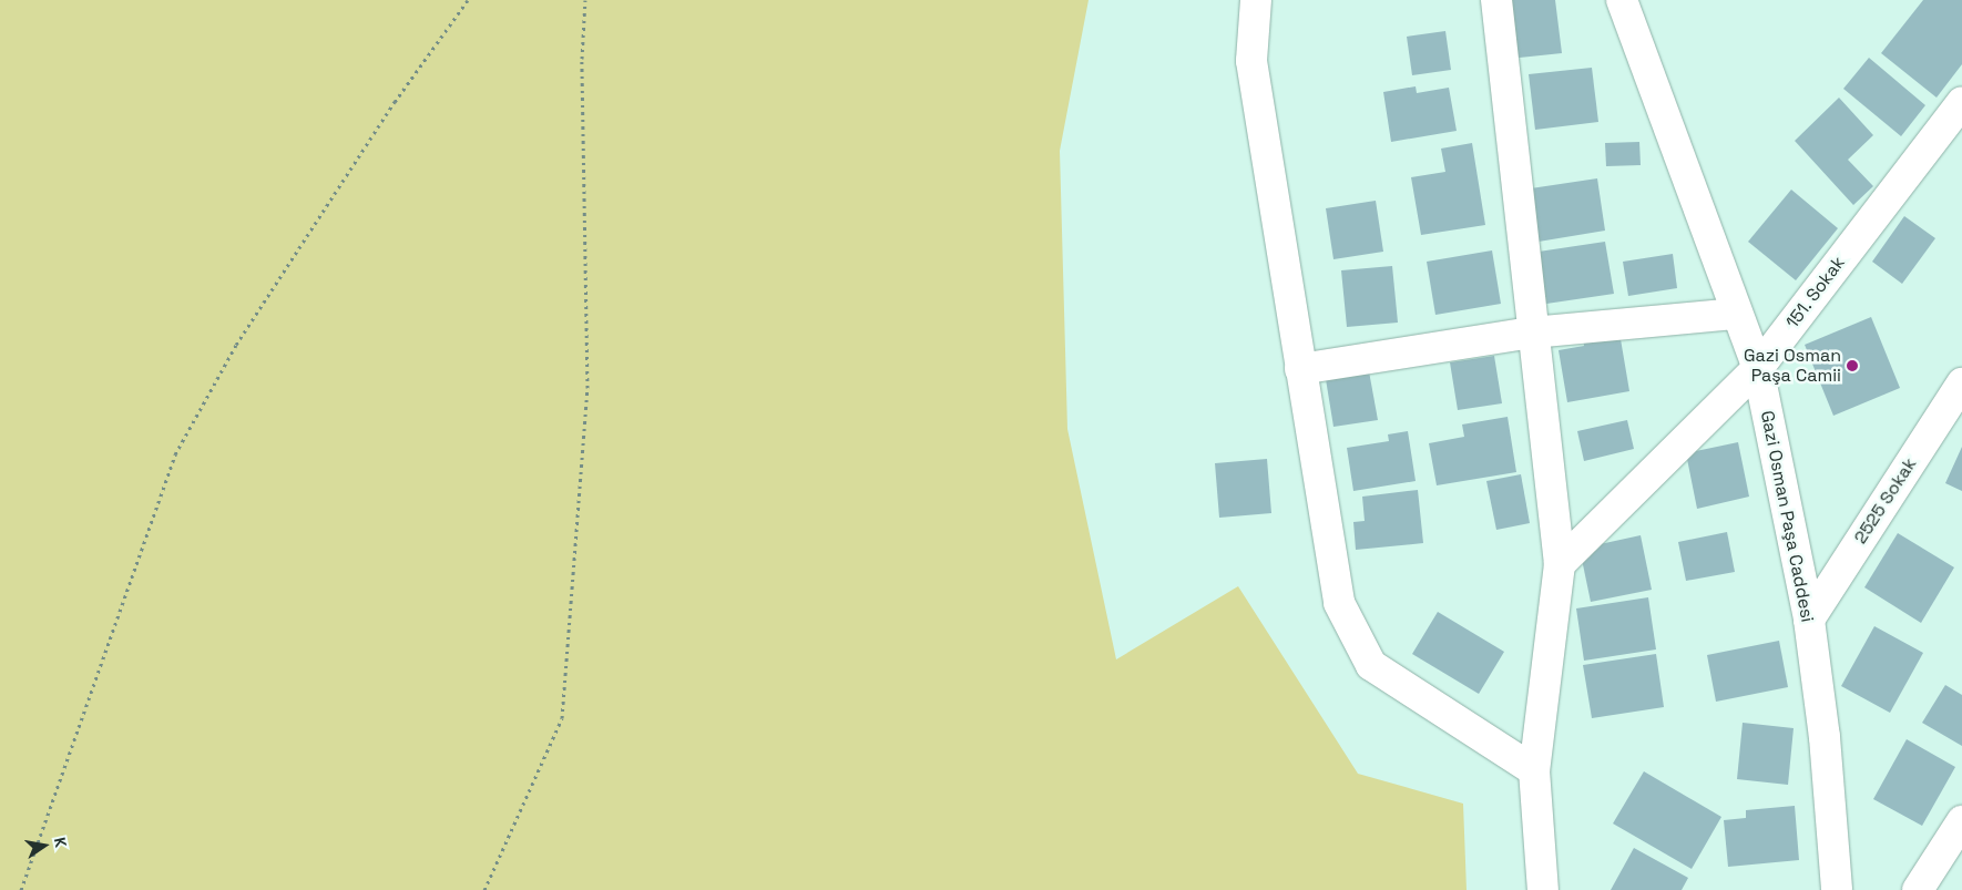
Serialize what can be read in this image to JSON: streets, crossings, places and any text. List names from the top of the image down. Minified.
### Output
{"streets":{"street":["151. Sokak","2525 Sokak","Gazi Osman Paşa Caddesi"]},"crossings":[["151. Sokak","Gazi Osman Paşa Caddesi"],["2525 Sokak","Gazi Osman Paşa Caddesi"]],"places":["Gazi Osman Paşa Camii"],"north":"right"}
